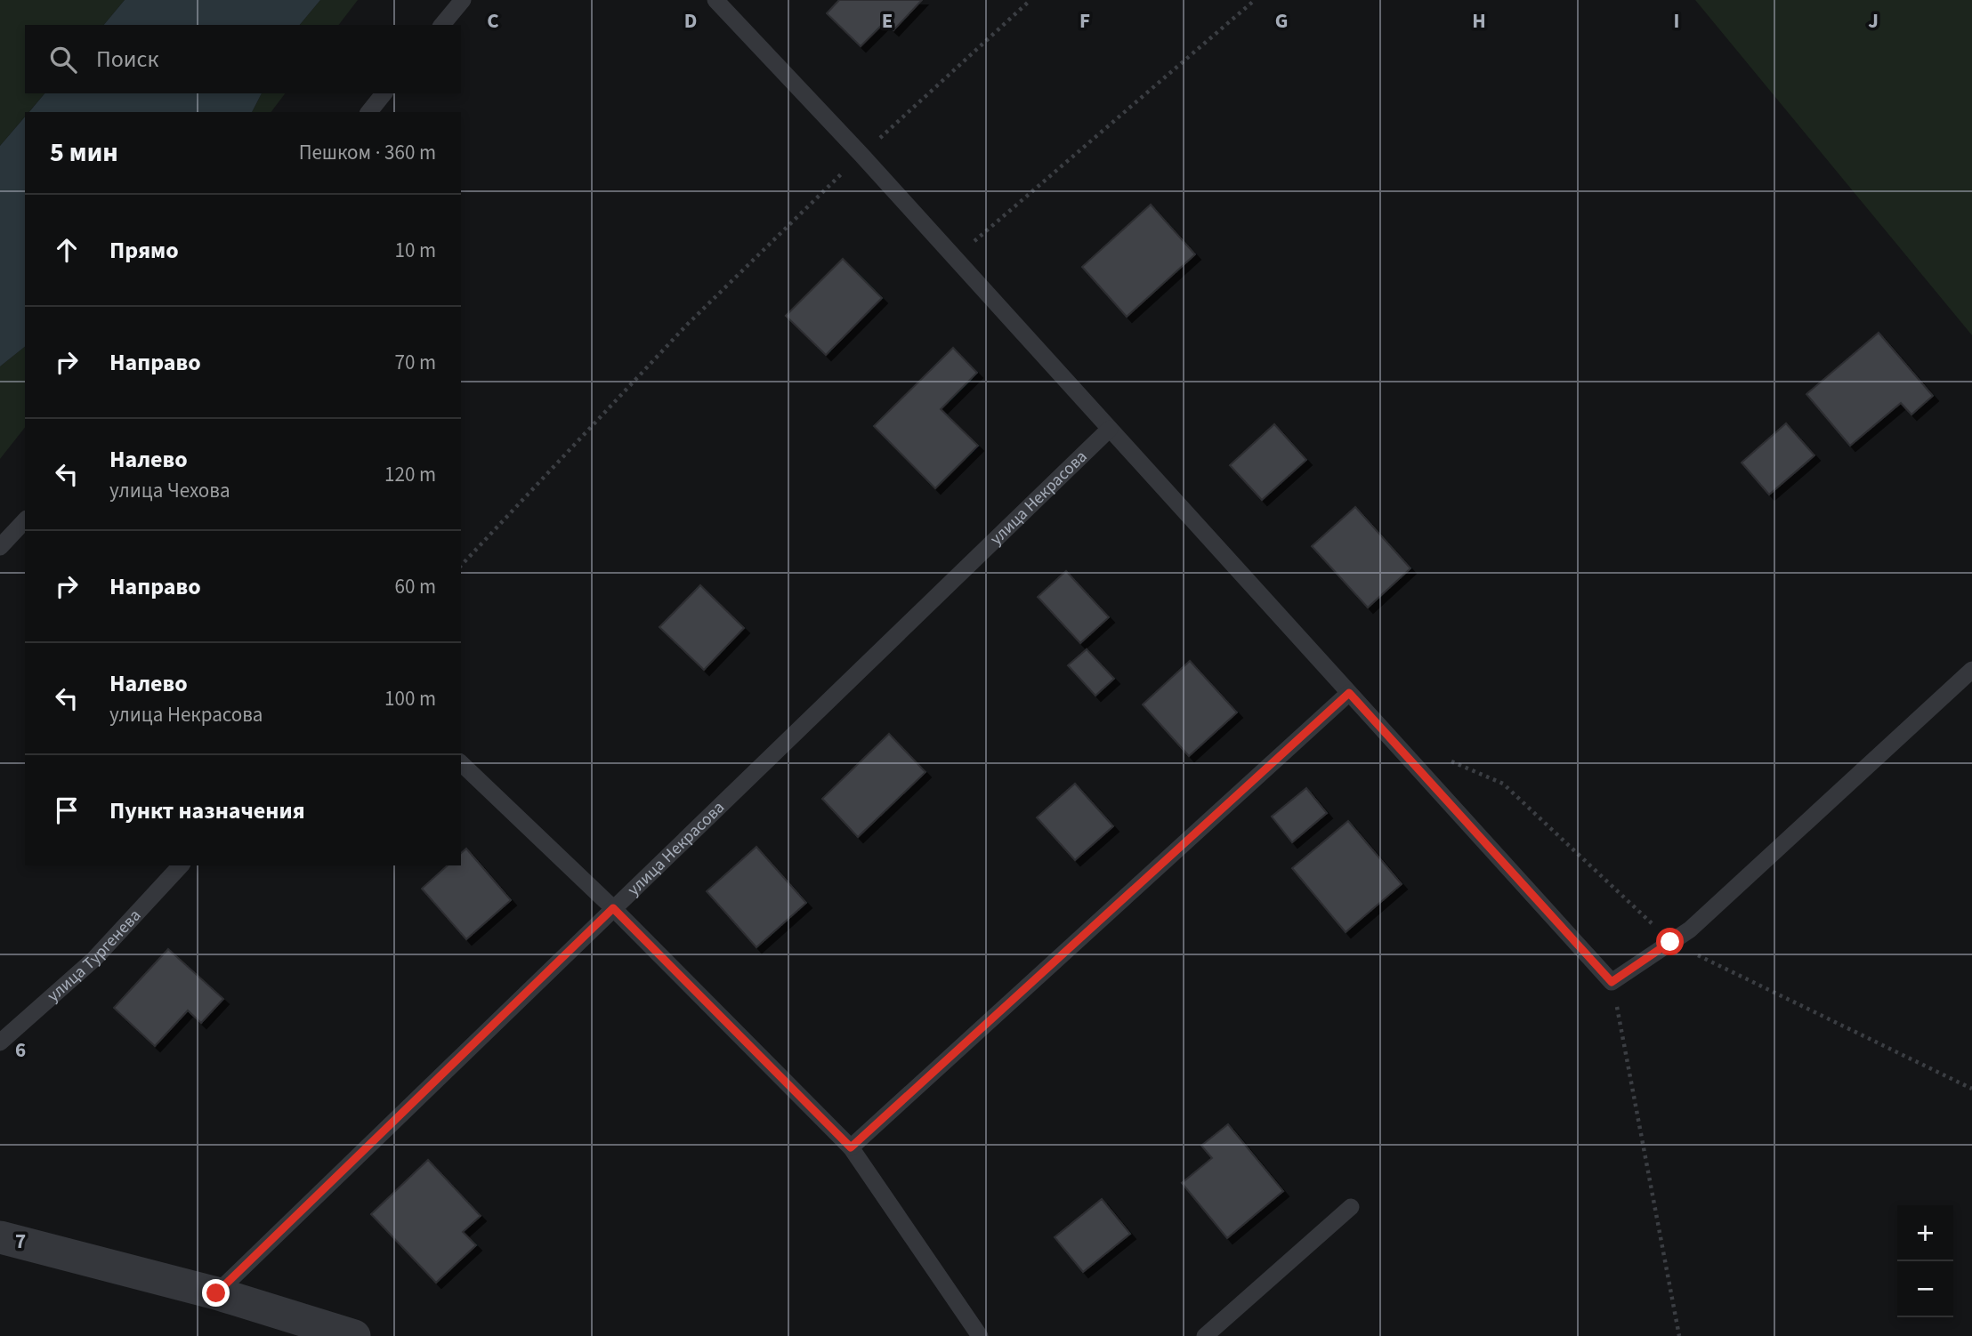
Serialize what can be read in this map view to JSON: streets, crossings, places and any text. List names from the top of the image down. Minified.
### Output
{"streets":{"lane":["улица Некрасова","улица Тургенева"]},"page":{"search":"Поиск","heading":["5 мин","Пешком · 360 m"],"list":[["Прямо","10 m"],["Направо","70 m"],["Налево","улица Чехова","120 m"],["Направо","60 m"],["Налево","улица Некрасова","100 m"],"Пункт назначения"],"map_buttons":["+","−"]},"grid":{"columns":["C","D","E","F","G","H","I","J"],"rows":["6","7"]}}
